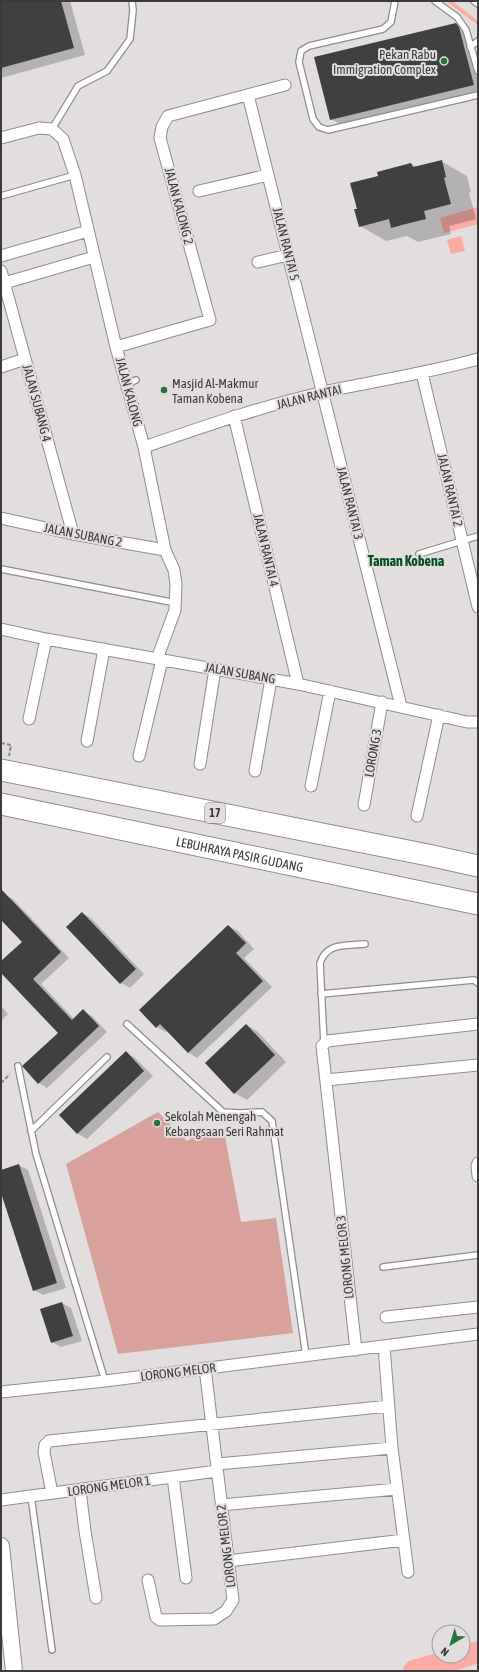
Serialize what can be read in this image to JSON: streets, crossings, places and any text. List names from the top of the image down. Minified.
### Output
{"streets":{"highway":["17","LEBUHRAYA PASIR GUDANG"],"street":["JALAN KALONG 2","JALAN RANTAI 5","JALAN KALONG","JALAN RANTAI","JALAN SUBANG 4","JALAN RANTAI 2","JALAN RANTAI 3","JALAN SUBANG 2","JALAN RANTAI 4","JALAN SUBANG","LORONG 3","LORONG MELOR 3","LORONG MELOR","LORONG MELOR 1","LORONG MELOR 2"]},"crossings":[["JALAN KALONG 2","JALAN RANTAI 5"],["JALAN KALONG 2","JALAN KALONG"],["JALAN RANTAI 5","JALAN RANTAI"],["JALAN RANTAI 5","JALAN RANTAI 3"],["JALAN KALONG","JALAN RANTAI"],["JALAN KALONG","JALAN SUBANG 2"],["JALAN KALONG","JALAN SUBANG"],["JALAN RANTAI","JALAN RANTAI 2"],["JALAN RANTAI","JALAN RANTAI 3"],["JALAN RANTAI","JALAN RANTAI 4"],["JALAN SUBANG 4","JALAN SUBANG 2"],["JALAN RANTAI 3","JALAN SUBANG"],["JALAN RANTAI 4","JALAN SUBANG"],["JALAN SUBANG","LORONG 3"],["LORONG MELOR 3","LORONG MELOR"],["LORONG MELOR","LORONG MELOR 2"],["LORONG MELOR 1","LORONG MELOR 2"]],"districts":["Taman Kobena"],"places":["Pekan Rabu Immigration Complex","Masjid Al-Makmur Taman Kobena","Sekolah Menengah Kebangsaan Seri Rahmat"],"north":"bottom left"}
